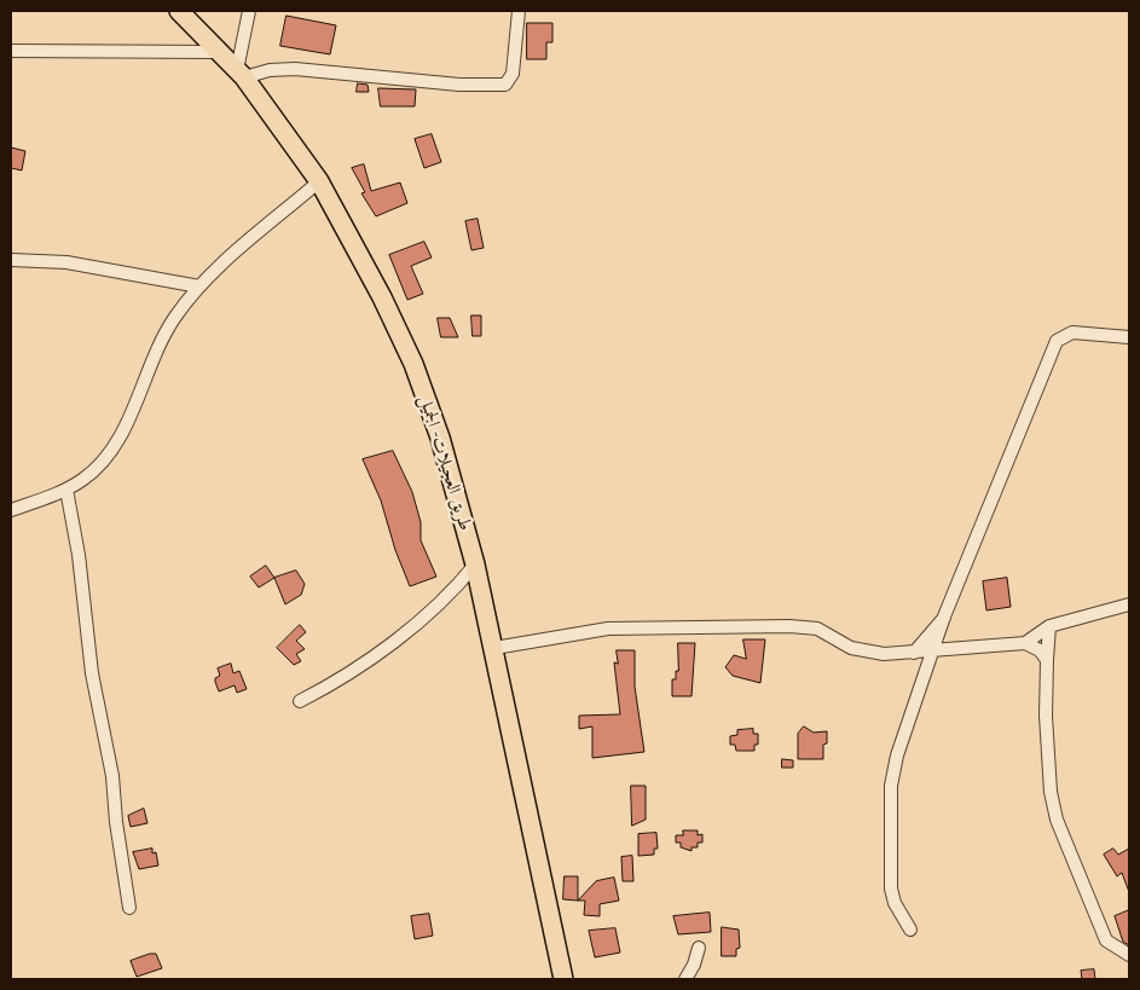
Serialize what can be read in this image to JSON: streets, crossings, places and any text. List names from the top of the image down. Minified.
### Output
{"streets":{"main road":["طريق العجيلات- الجميل"]}}
